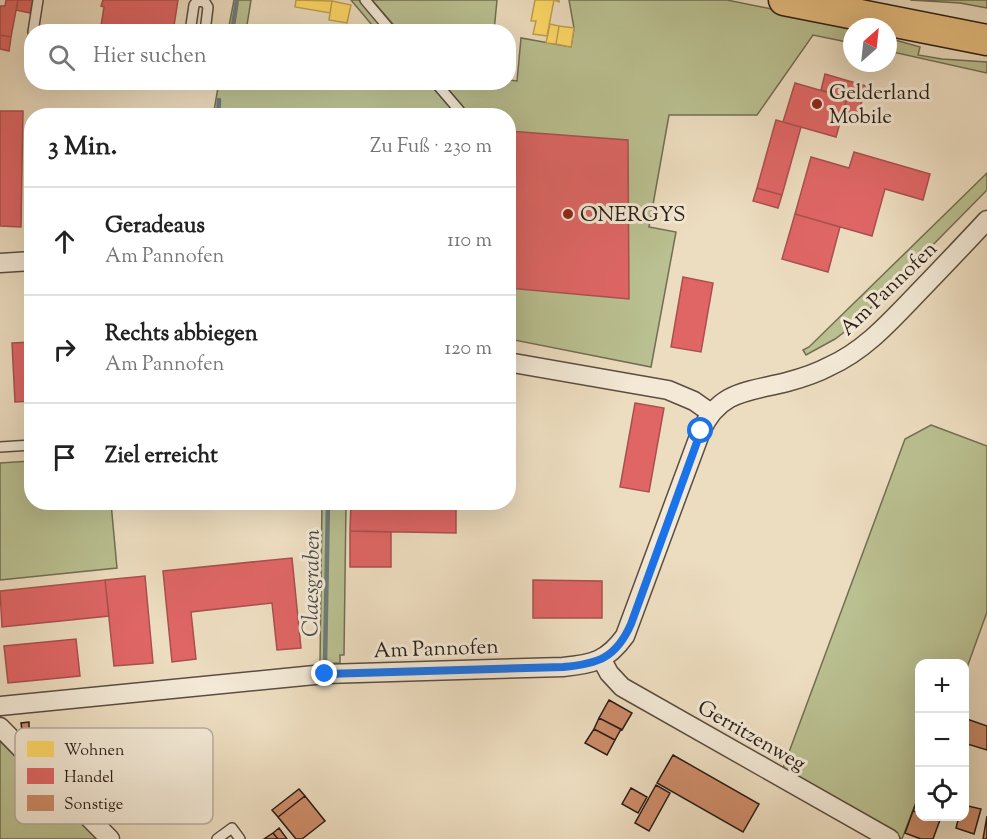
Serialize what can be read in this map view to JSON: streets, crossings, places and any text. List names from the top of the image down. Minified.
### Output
{"streets":{"street":["Am Pannofen","Gerritzenweg"]},"crossings":[["Am Pannofen","Gerritzenweg"]],"water":["Claesgraben"],"places":["Gelderland Mobile","ONERGYS"],"legend":["Wohnen","Handel","Sonstige"],"north":"top right","page":{"search":"Hier suchen","heading":["3 Min.","Zu Fuß · 230 m"],"list":[["Geradeaus","Am Pannofen","110 m"],["Rechts abbiegen","Am Pannofen","120 m"],"Ziel erreicht"],"map_buttons":["+","−"]}}
